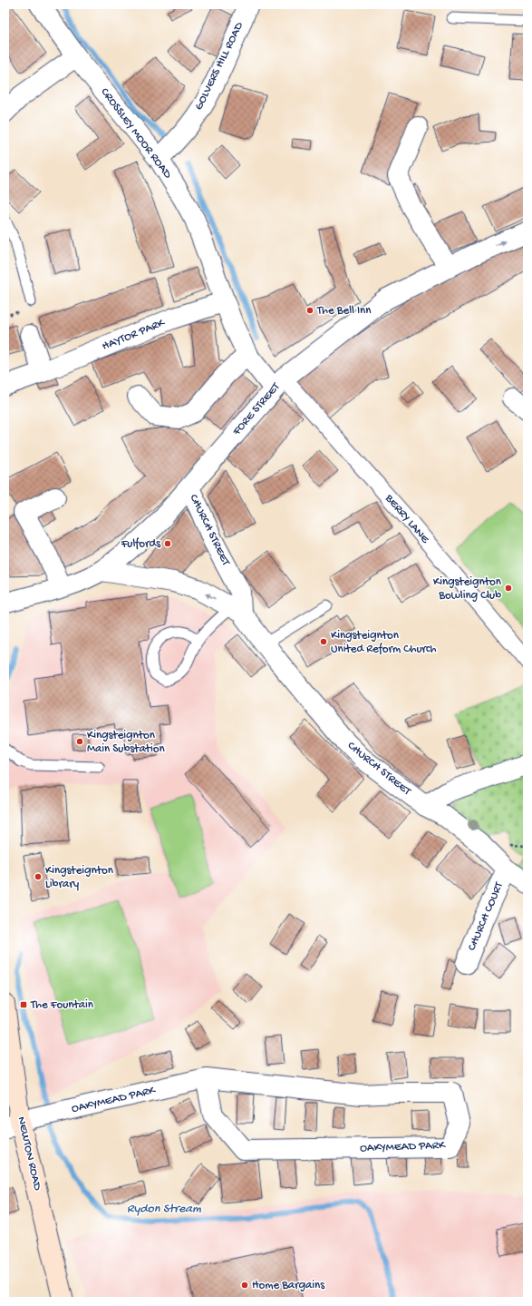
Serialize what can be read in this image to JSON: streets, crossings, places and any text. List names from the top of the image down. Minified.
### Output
{"streets":{"main road":["NEWTON ROAD"],"street":["GOLVERS HILL ROAD","CROSSLEY MOOR ROAD","HAYTOR PARK","FORE STREET","BERRY LANE","CHURCH STREET","CHURCH COURT","OAKYMEAD PARK"]},"crossings":[["GOLVERS HILL ROAD","CROSSLEY MOOR ROAD"],["CROSSLEY MOOR ROAD","HAYTOR PARK"],["CROSSLEY MOOR ROAD","FORE STREET"],["CROSSLEY MOOR ROAD","BERRY LANE"],["FORE STREET","BERRY LANE"],["FORE STREET","CHURCH STREET"],["CHURCH STREET","CHURCH COURT"],["OAKYMEAD PARK","NEWTON ROAD"]],"water":["Rydon Stream"],"places":{"other":["The Bell Inn","Fulfords","Kingsteignton Bowling Club","Kingsteignton United Reform Church","Kingsteignton Main Substation","Kingsteignton Library","Home Bargains"],"transit":["The Fountain"]}}
